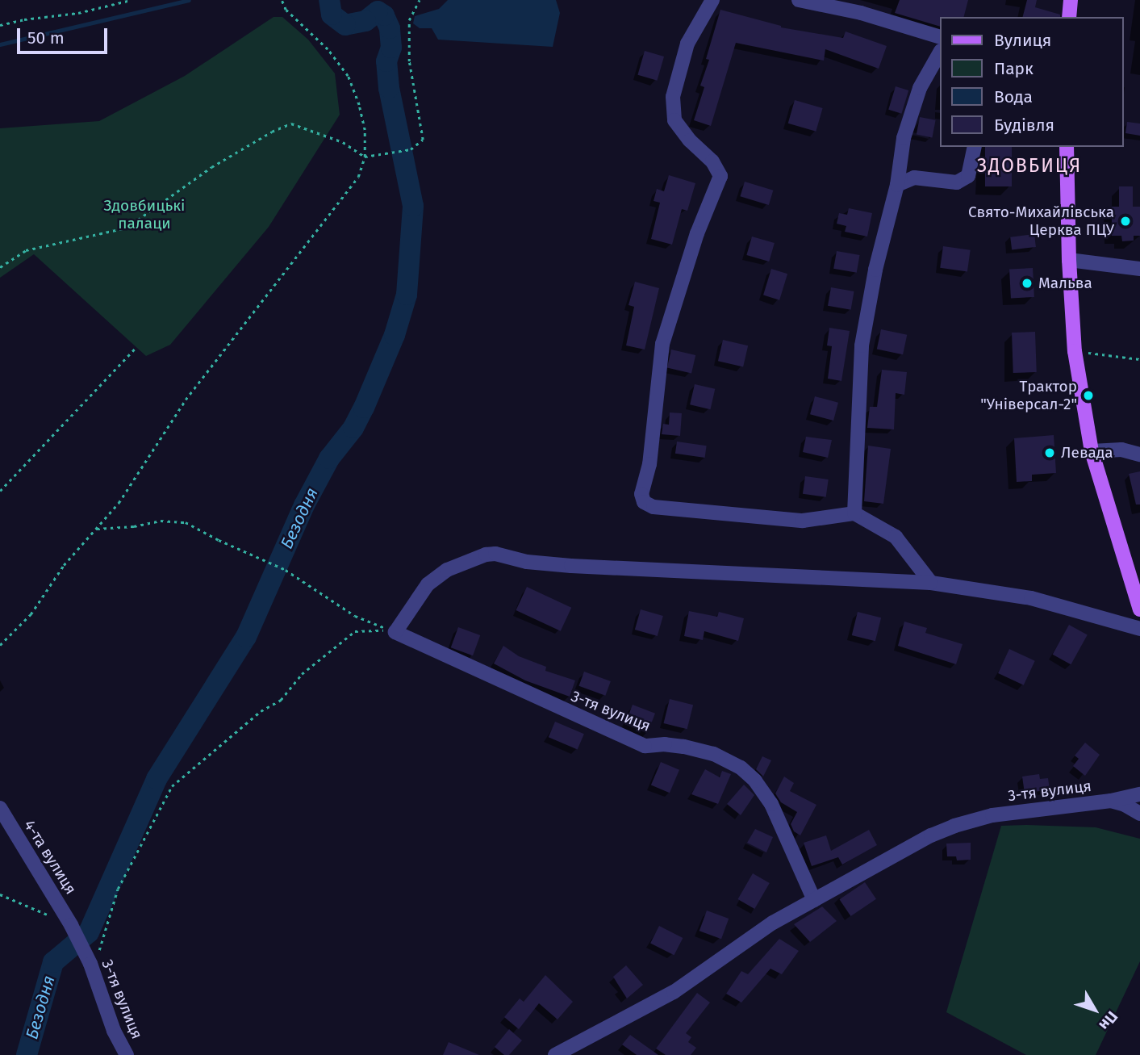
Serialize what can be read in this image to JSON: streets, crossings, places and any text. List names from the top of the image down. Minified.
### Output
{"streets":{"street":["3-тя вулиця","4-та вулиця"]},"crossings":[["3-тя вулиця","4-та вулиця"]],"districts":["ЗДОВБИЦЯ"],"water":["Безодня"],"parks":["Здовбицькі палаци"],"places":["Свято-Михайлівська Церква ПЦУ","Мальва","Трактор \"Універсал-2\"","Левада"],"legend":["Вулиця","Парк","Вода","Будівля"],"scale_bar":"50 m","north":"bottom right"}
